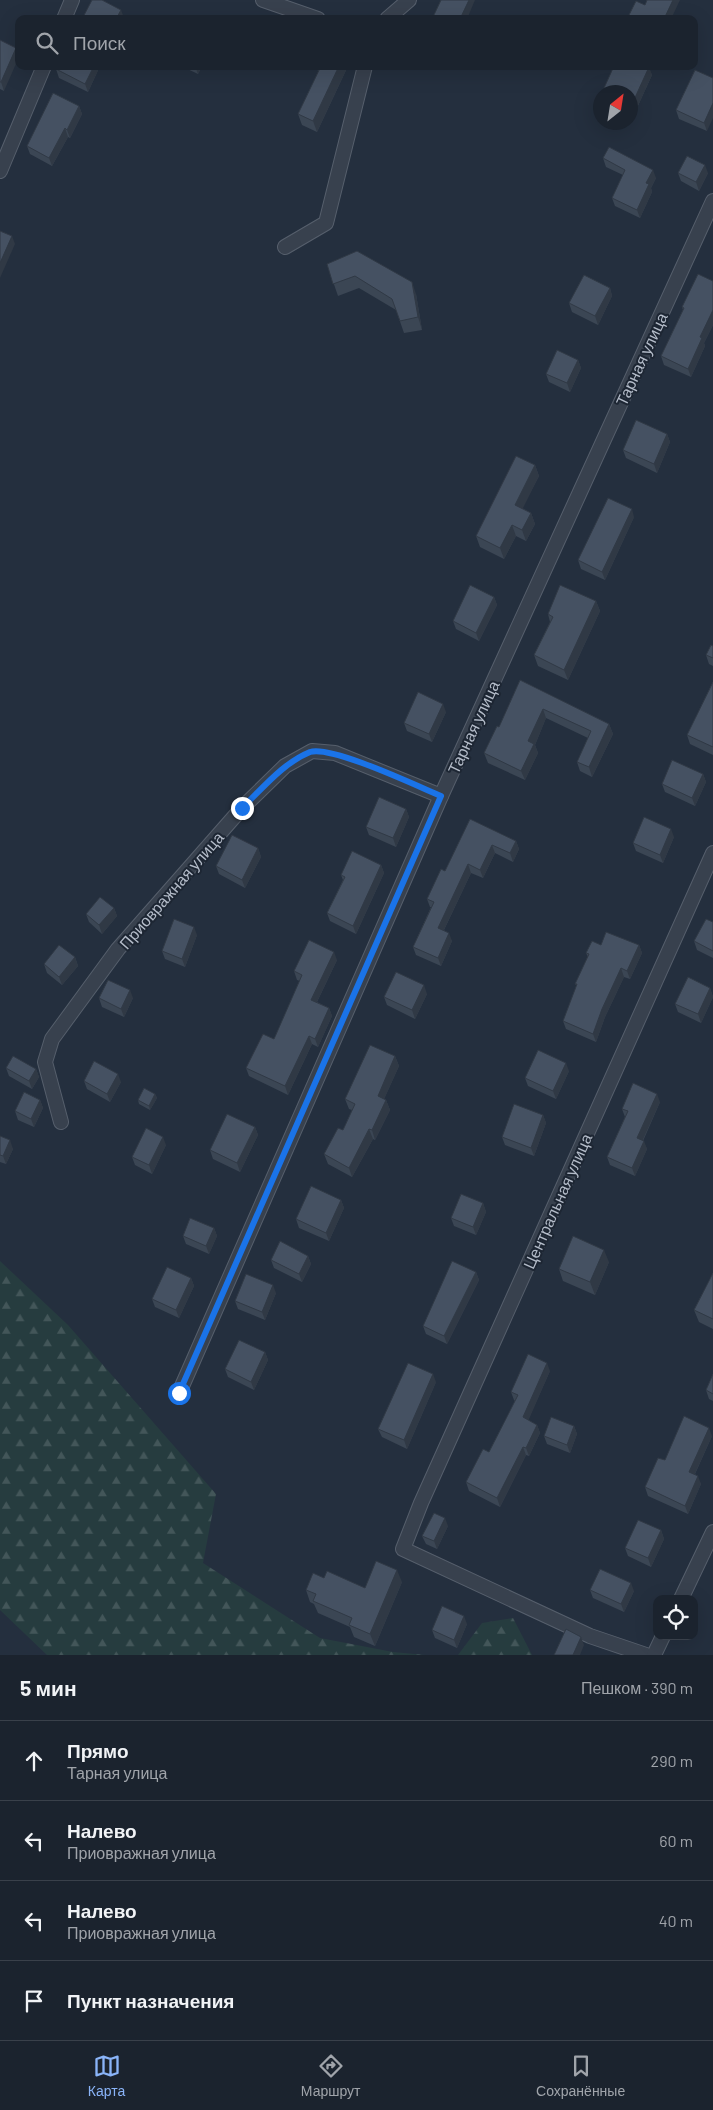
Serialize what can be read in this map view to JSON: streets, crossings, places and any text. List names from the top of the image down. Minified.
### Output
{"streets":{"street":["Тарная улица","Приовражная улица","Центральная улица"]},"crossings":[["Тарная улица","Приовражная улица"]],"north":"top right","page":{"search":"Поиск","heading":["5 мин","Пешком · 390 m"],"list":[["Прямо","Тарная улица","290 m"],["Налево","Приовражная улица","60 m"],["Налево","Приовражная улица","40 m"],"Пункт назначения"],"nav":["Карта","Маршрут","Сохранённые"]}}
